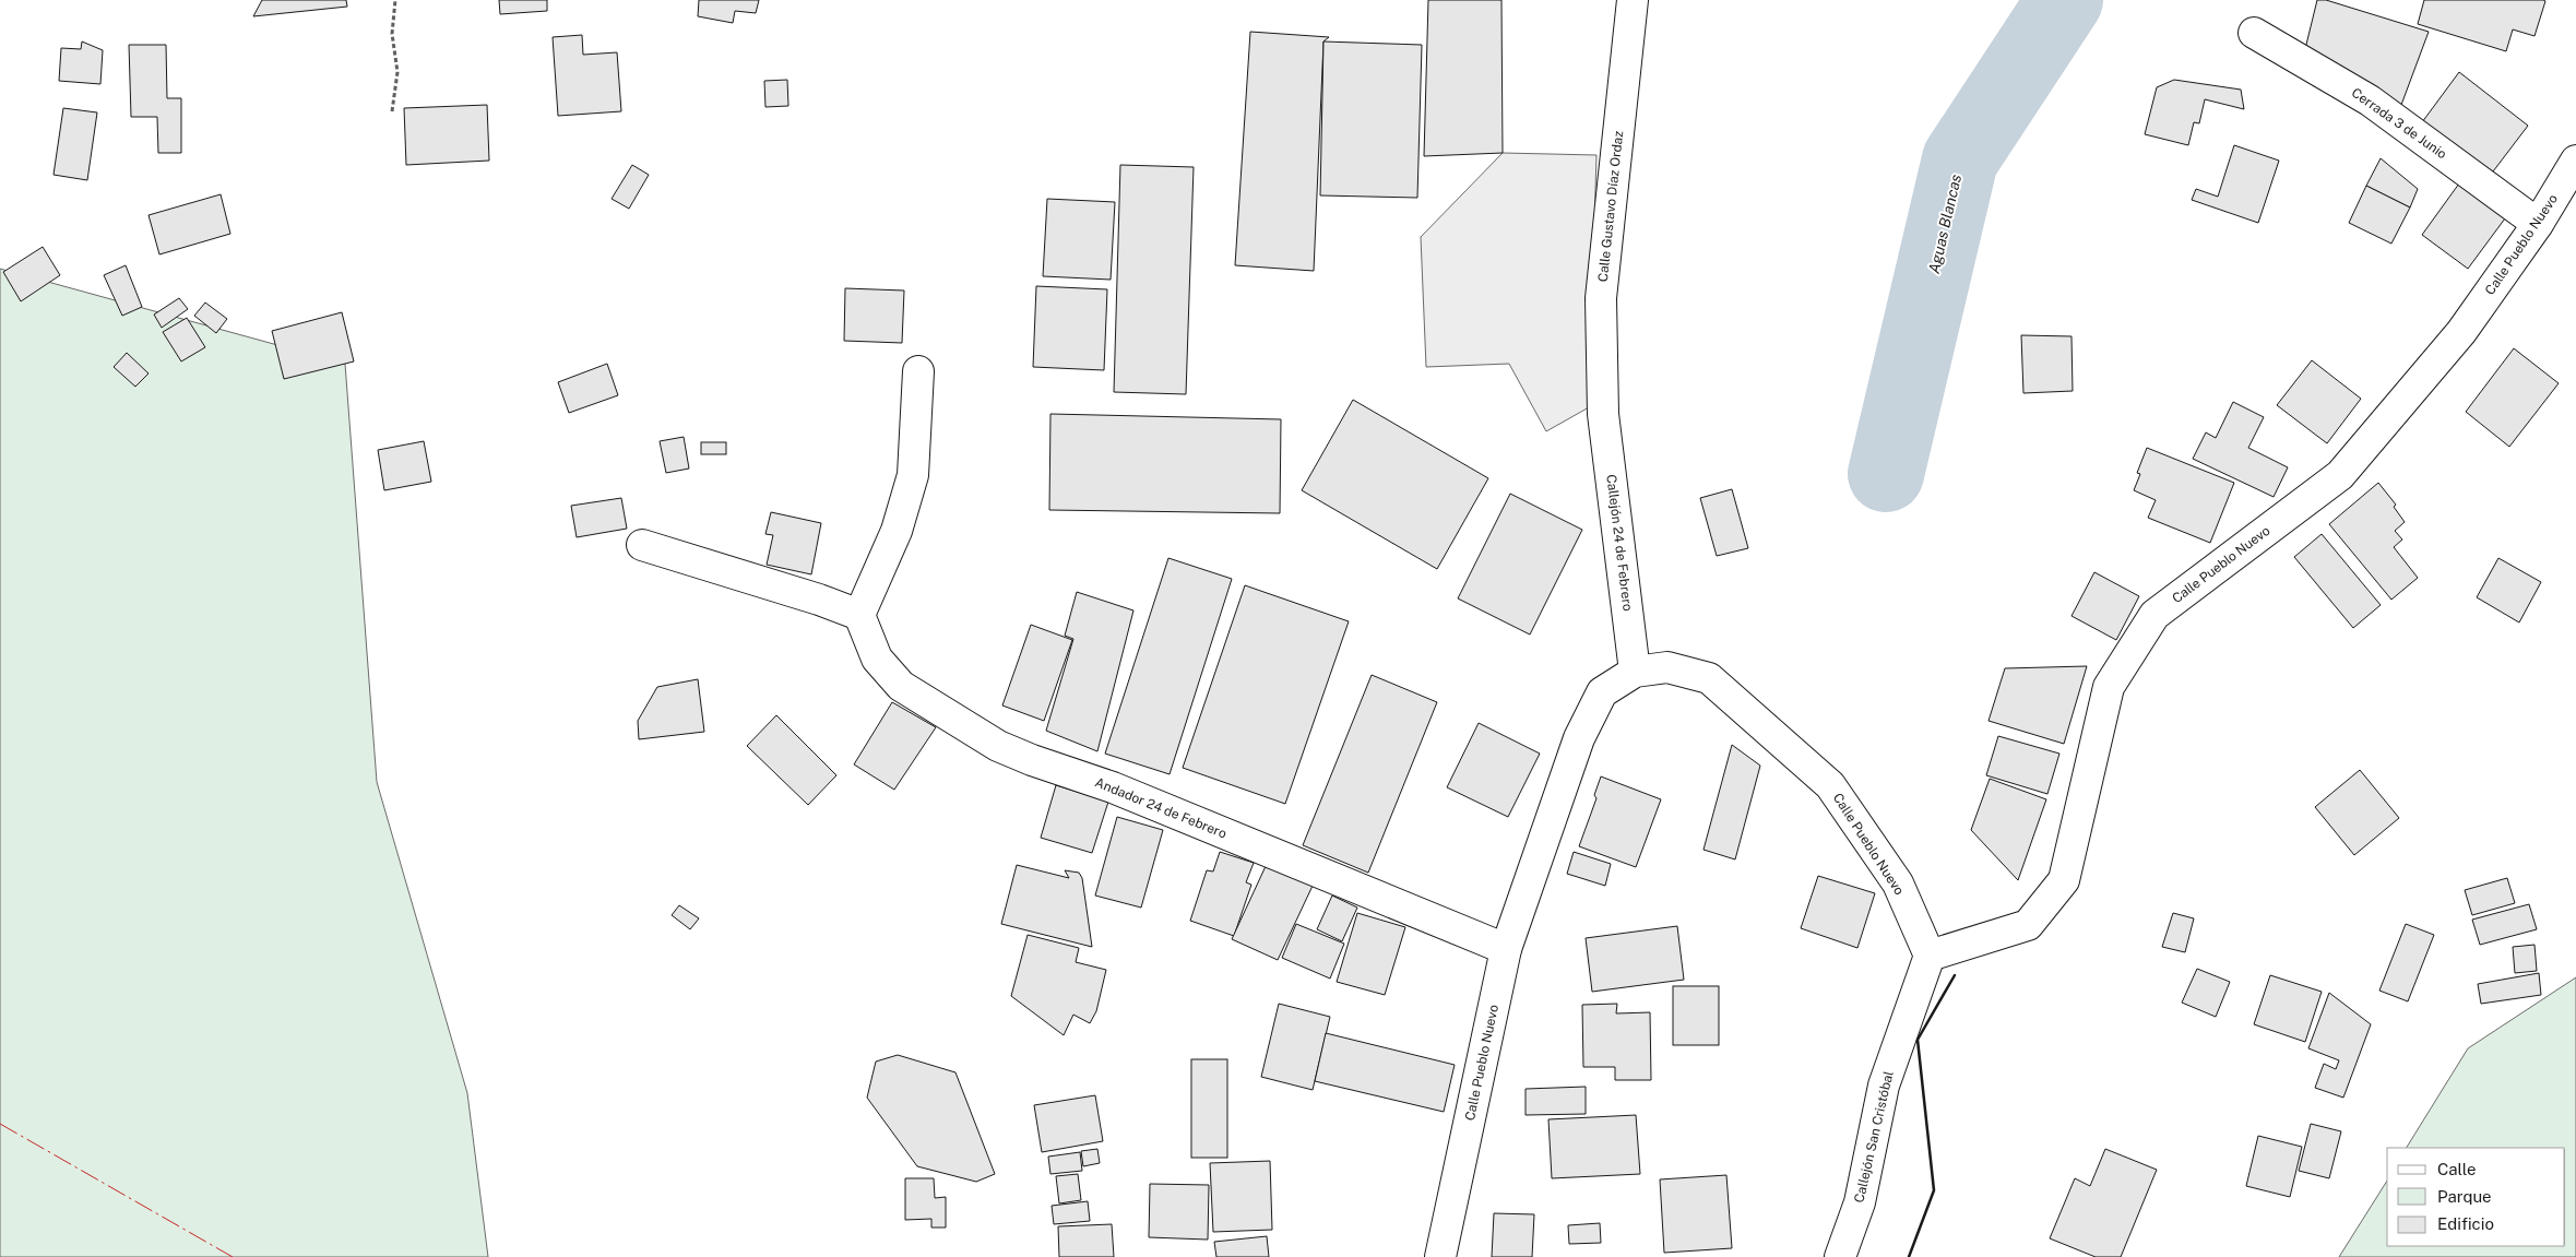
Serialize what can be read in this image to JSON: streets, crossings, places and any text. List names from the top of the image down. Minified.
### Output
{"streets":{"street":["Cerrada 3 de Junio","Calle Gustavo Díaz Ordaz","Calle Pueblo Nuevo","Callejón 24 de Febrero","Andador 24 de Febrero","Callejón San Cristóbal"]},"crossings":[["Cerrada 3 de Junio","Calle Pueblo Nuevo"],["Calle Gustavo Díaz Ordaz","Callejón 24 de Febrero"],["Calle Pueblo Nuevo","Callejón 24 de Febrero"],["Calle Pueblo Nuevo","Andador 24 de Febrero"],["Calle Pueblo Nuevo","Callejón San Cristóbal"]],"water":["Aguas Blancas"],"legend":["Calle","Parque","Edificio"]}
